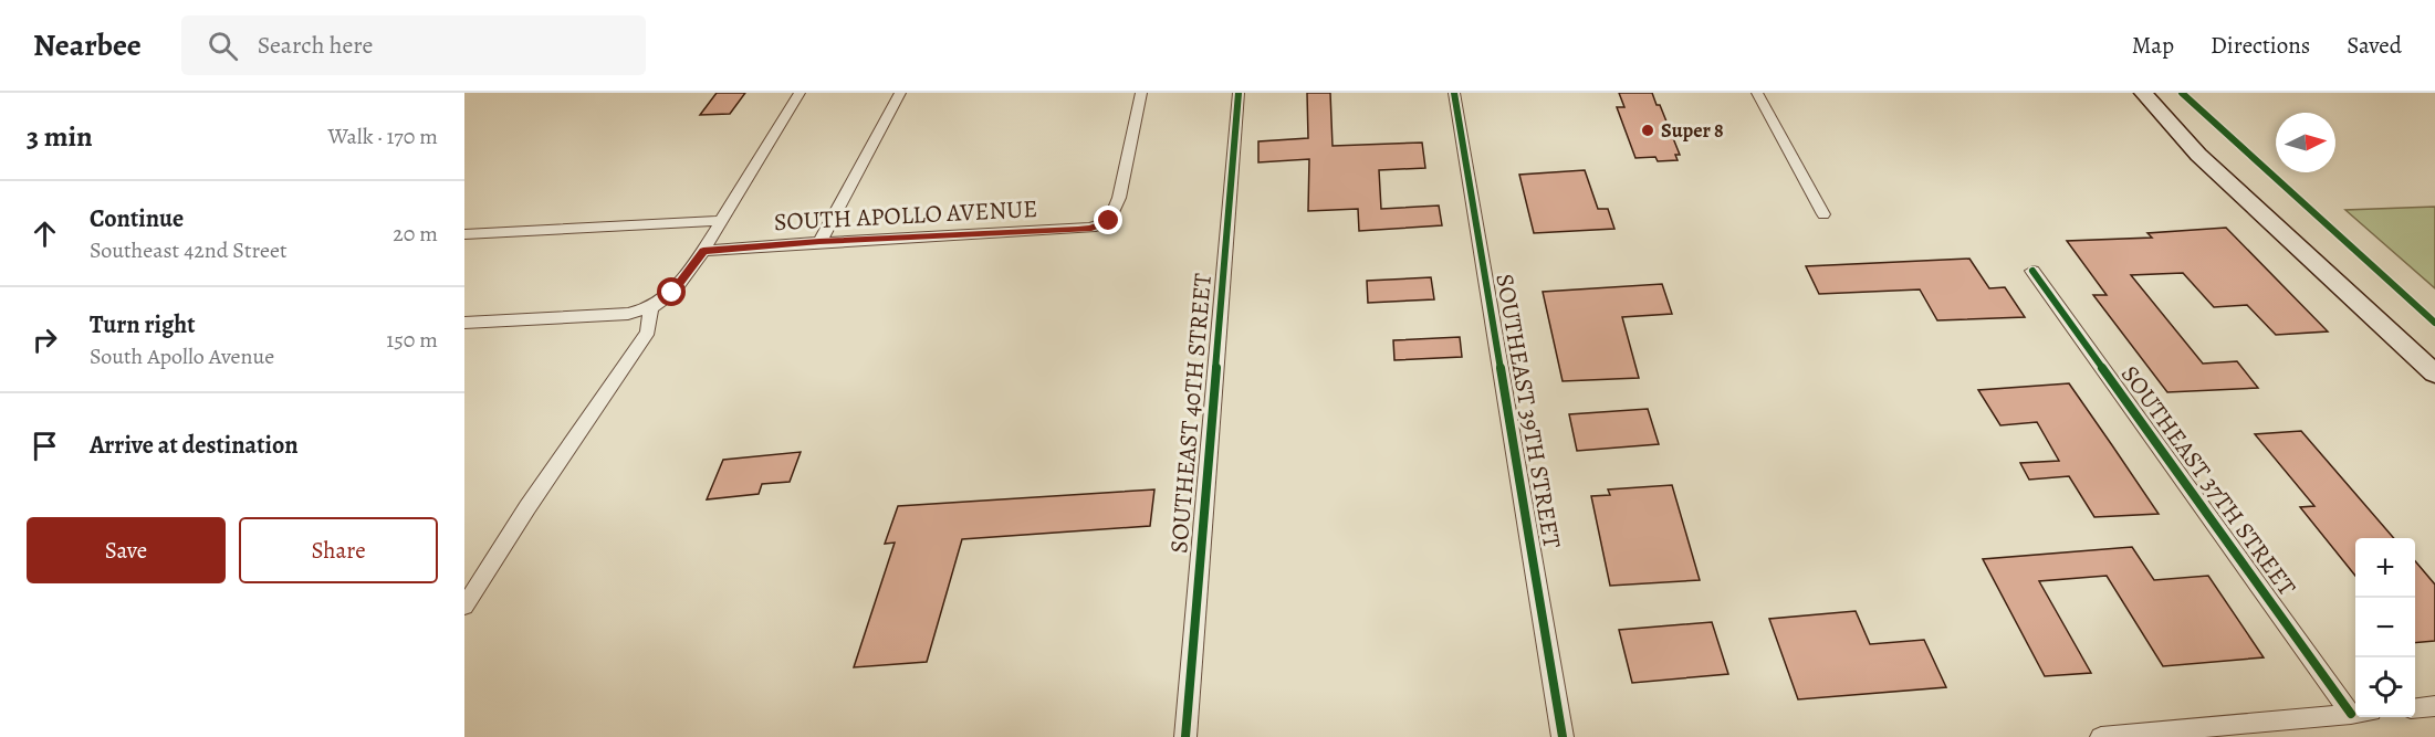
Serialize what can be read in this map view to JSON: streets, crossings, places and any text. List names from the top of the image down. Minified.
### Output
{"streets":{"street":["SOUTH APOLLO AVENUE","SOUTHEAST 39TH STREET","SOUTHEAST 40TH STREET","SOUTHEAST 37TH STREET"]},"places":["Super 8"],"north":"right","page":{"header":"Nearbee","search":"Search here","nav":["Map","Directions","Saved"],"heading":["3 min","Walk · 170 m"],"list":[["Continue","Southeast 42nd Street","20 m"],["Turn right","South Apollo Avenue","150 m"],"Arrive at destination"],"buttons":["Save","Share"],"map_buttons":["+","−"]}}
